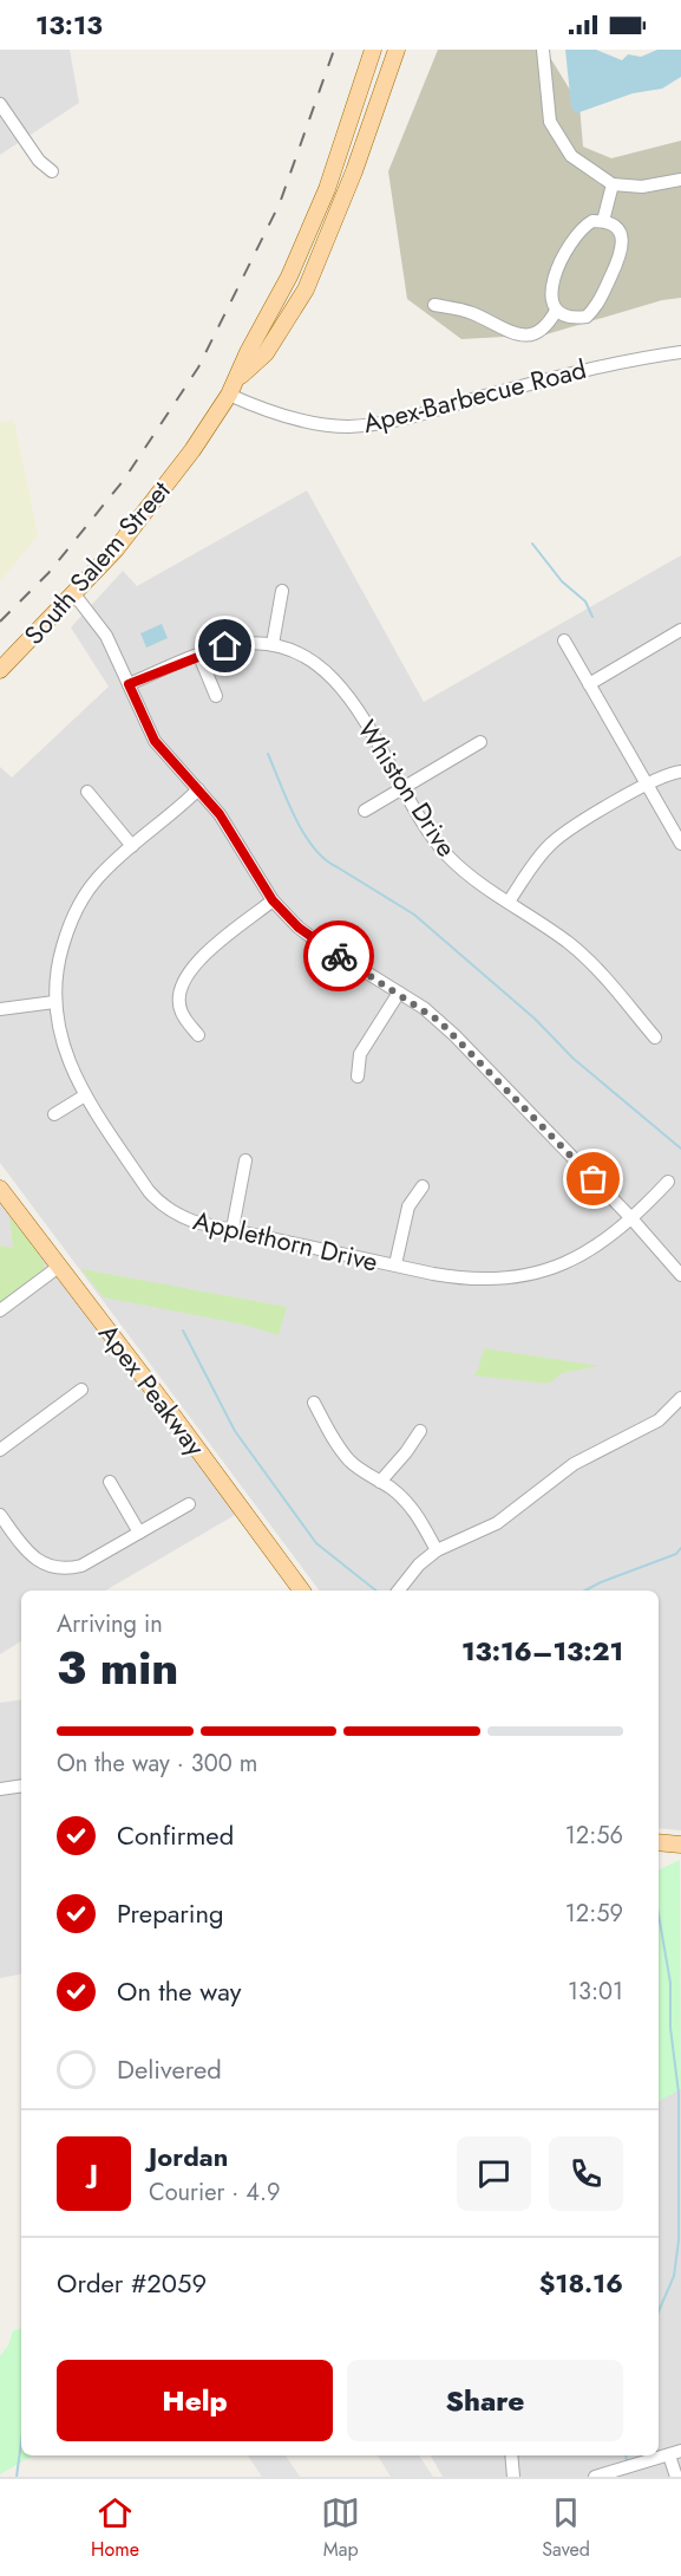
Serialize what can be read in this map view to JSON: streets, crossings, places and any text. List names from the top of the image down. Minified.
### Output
{"streets":{"main road":["South Salem Street","Apex Peakway"],"street":["Apex-Barbecue Road","Whiston Drive","Applethorn Drive"]},"crossings":[["Apex-Barbecue Road","South Salem Street"]],"page":{"status":"13:13","heading":["3 min","Arriving in","13:16–13:21"],"panel":["Jordan","Courier · 4.9","Order #2059","$18.16"],"bar":"On the way · 300 m","list":[["Confirmed","12:56"],["Preparing","12:59"],["On the way","13:01"],"Delivered"],"round":"J","buttons":["Help","Share"],"tabs":["Home","Map","Saved"]}}
